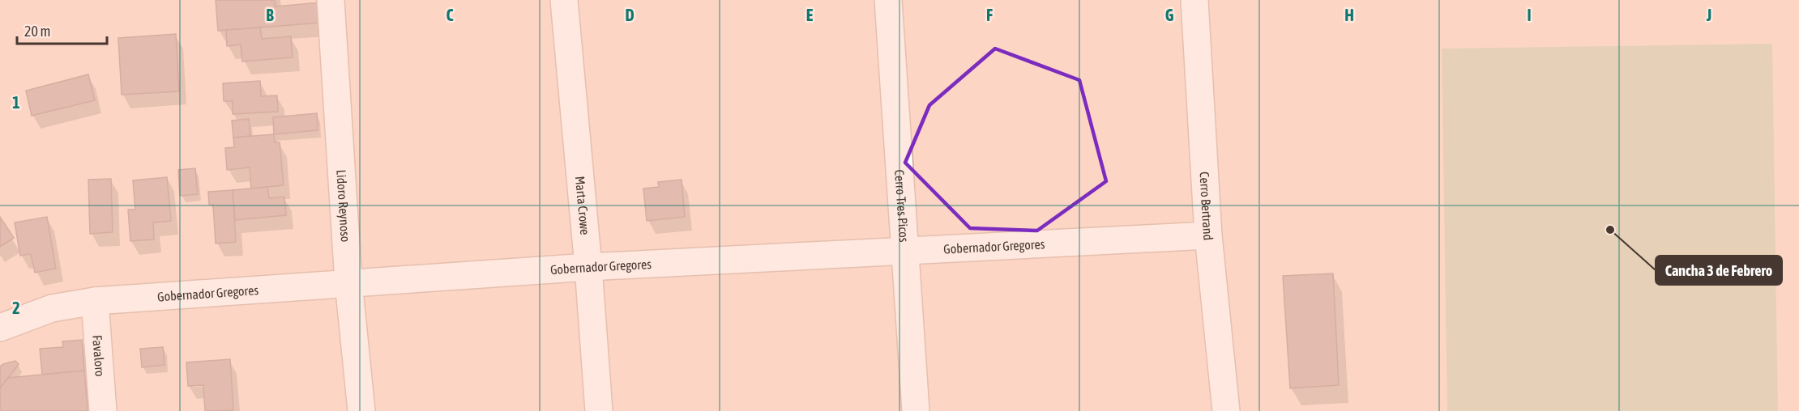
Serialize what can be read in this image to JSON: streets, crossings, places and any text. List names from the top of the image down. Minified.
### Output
{"streets":{"street":["Lidoro Reynoso","Marta Crowe","Cerro Tres Picos","Cerro Bertrand","Gobernador Gregores","Favaloro"]},"crossings":[["Lidoro Reynoso","Gobernador Gregores"],["Marta Crowe","Gobernador Gregores"],["Cerro Tres Picos","Gobernador Gregores"],["Cerro Bertrand","Gobernador Gregores"],["Gobernador Gregores","Favaloro"]],"places":["Cancha 3 de Febrero"],"scale_bar":"20 m","grid":{"columns":["B","C","D","E","F","G","H","I","J"],"rows":["1","2"]}}
